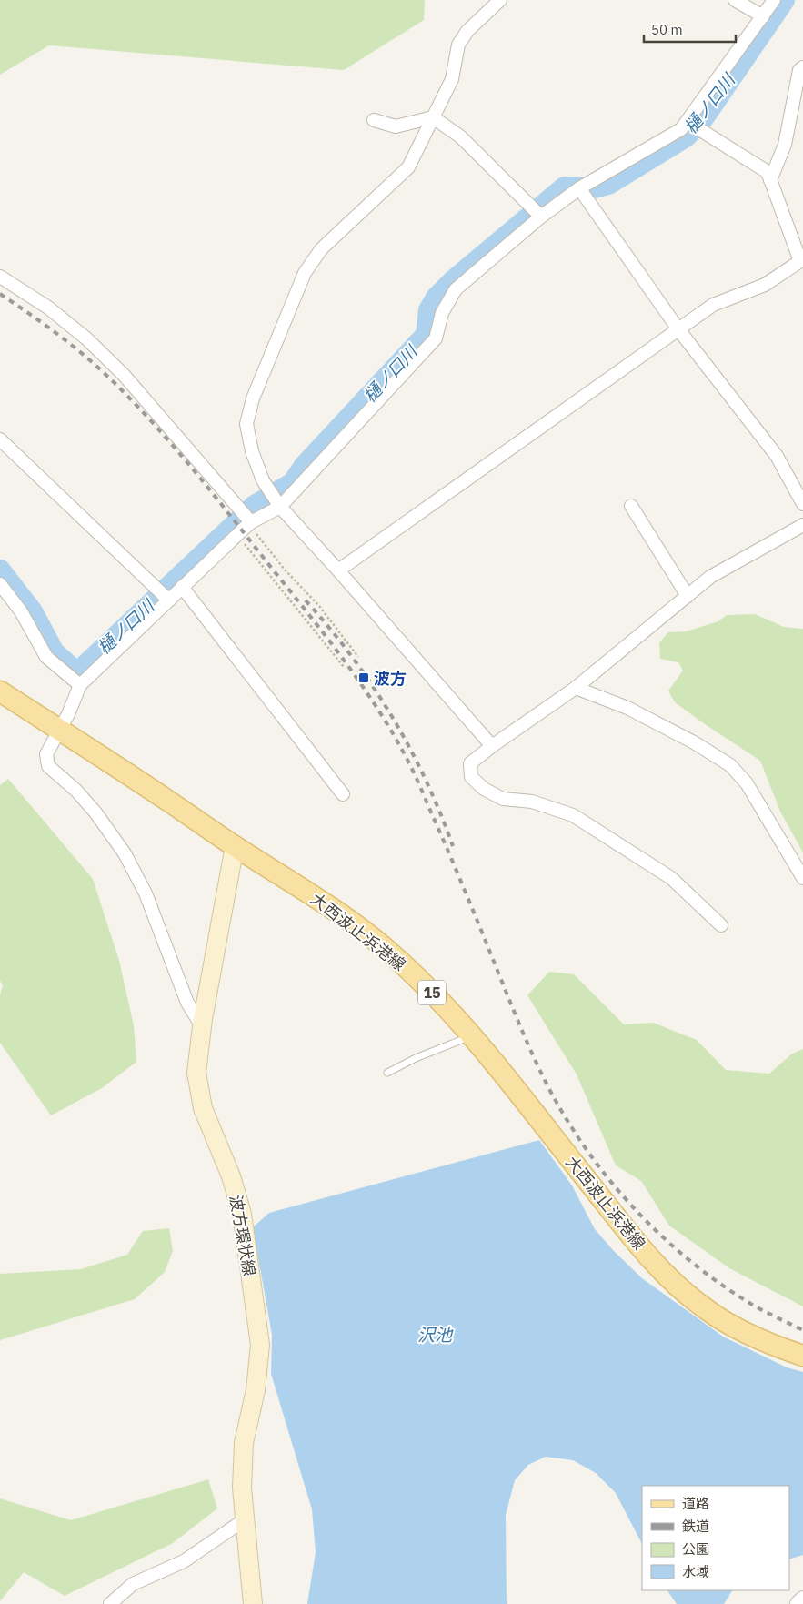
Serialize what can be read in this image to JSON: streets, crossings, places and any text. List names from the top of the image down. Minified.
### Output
{"streets":{"main road":["大西波止浜港線","15","波方環状線"]},"crossings":[["大西波止浜港線","波方環状線"]],"water":["樋ノ口川","沢池"],"places":{"transit":["波方"]},"legend":["道路","鉄道","公園","水域"],"scale_bar":"50 m"}
